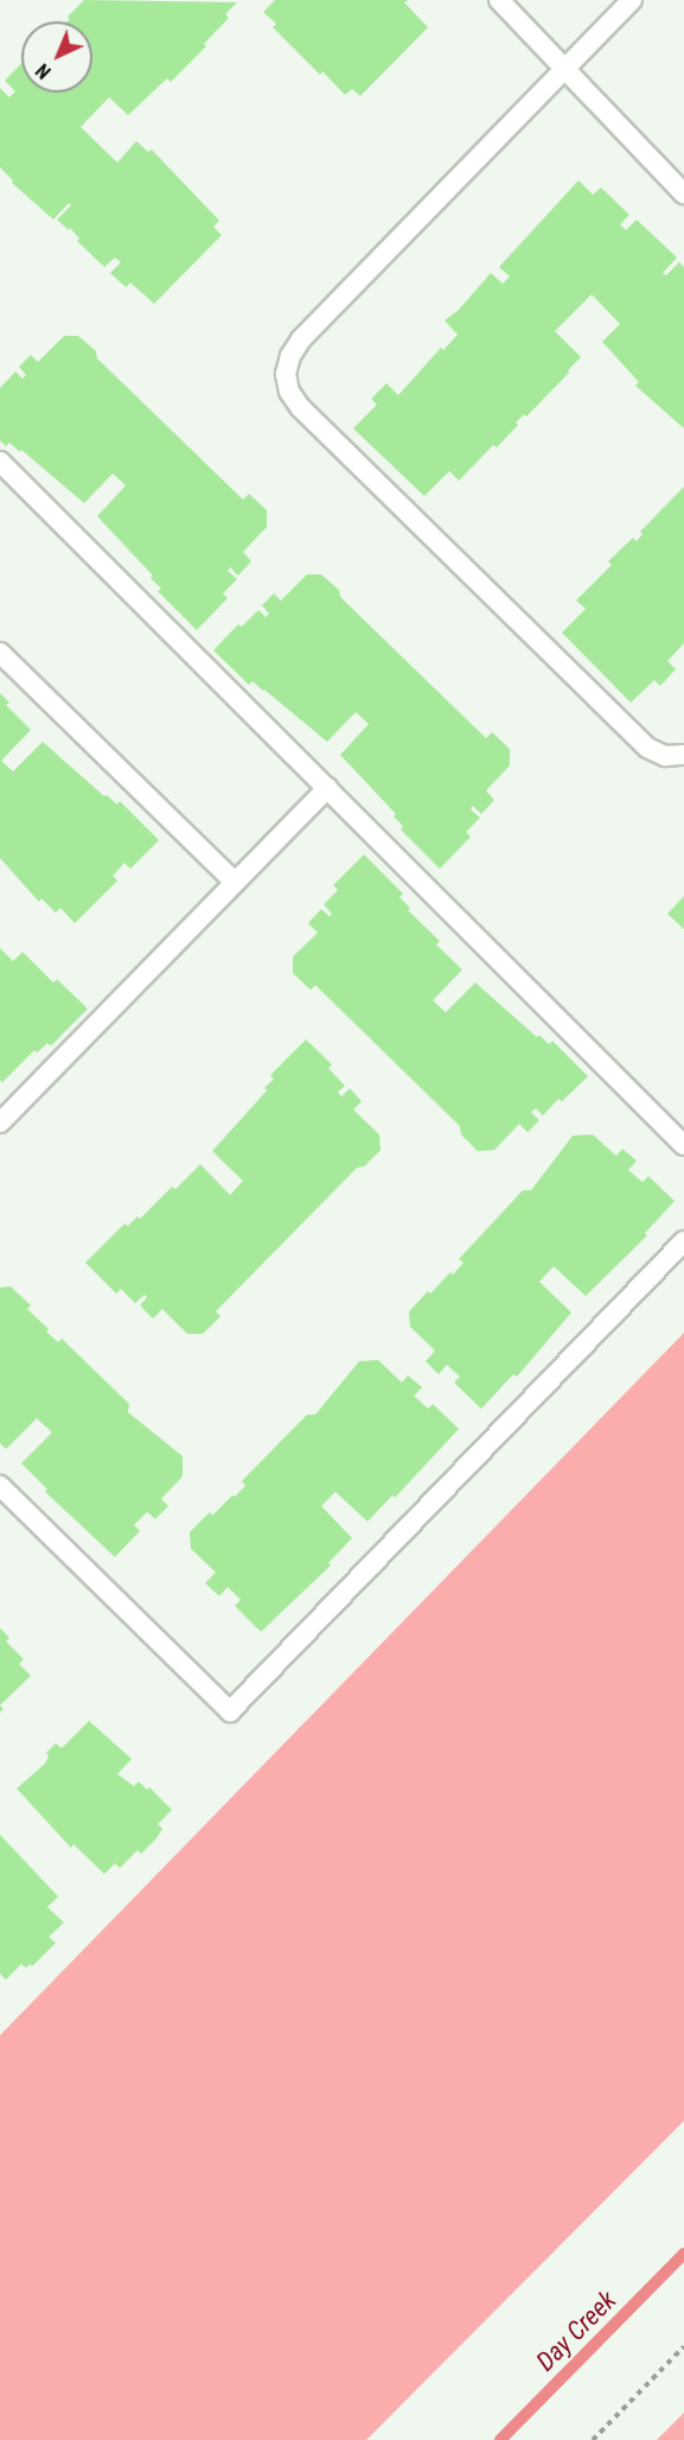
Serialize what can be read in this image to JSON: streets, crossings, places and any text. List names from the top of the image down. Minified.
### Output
{"water":["Day Creek"],"north":"bottom left"}
